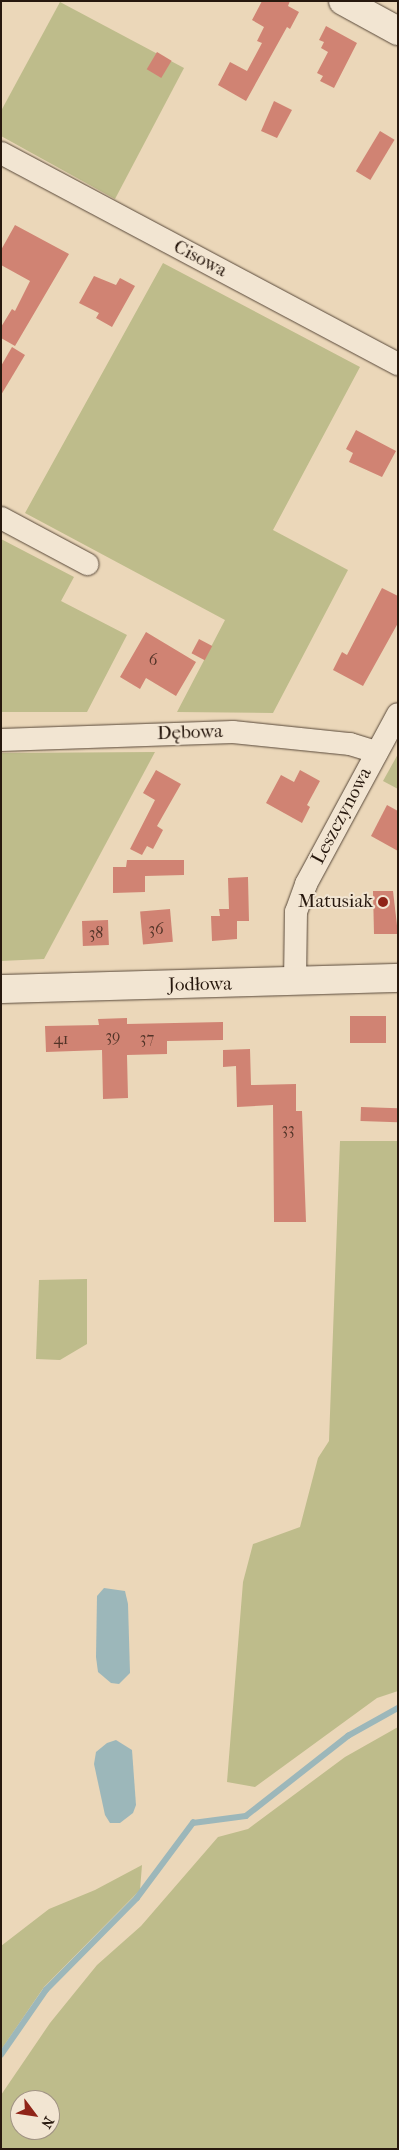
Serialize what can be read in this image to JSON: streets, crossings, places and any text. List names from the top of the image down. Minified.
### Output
{"streets":{"street":["Cisowa","Dębowa","Leszczynowa","Jodłowa"]},"crossings":[["Dębowa","Leszczynowa"],["Leszczynowa","Jodłowa"]],"places":["Matusiak"],"house_numbers":["6","36","38","39","37","41","33"],"north":"bottom right"}
